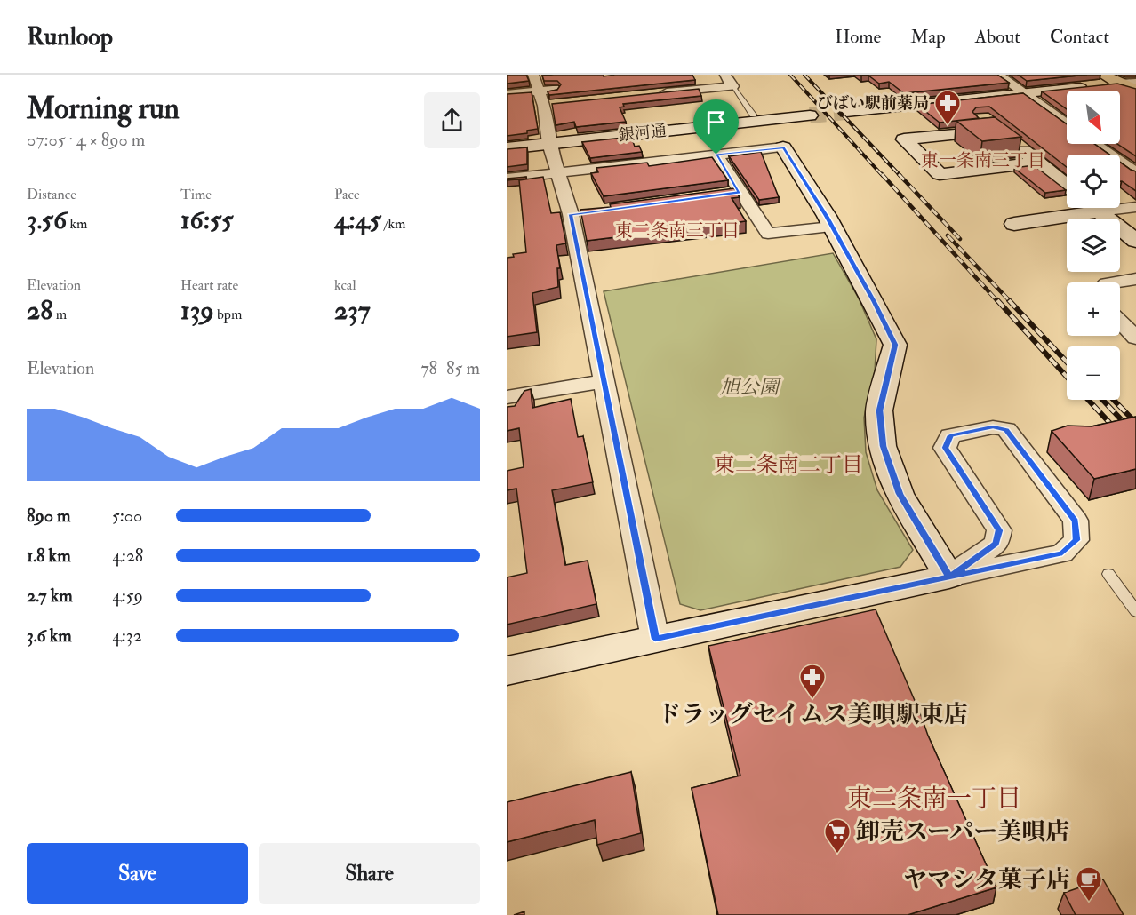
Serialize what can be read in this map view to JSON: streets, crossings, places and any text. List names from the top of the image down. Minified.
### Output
{"streets":{"street":["銀河通"]},"districts":["東一条南三丁目","東二条南三丁目","東二条南二丁目","東二条南一丁目"],"parks":["旭公園"],"places":{"pharmacy":["びばい駅前薬局","ドラッグセイムス美唄駅東店"],"supermarket":["卸売スーパー美唄店"],"cafe":["ヤマシタ菓子店"]},"north":"bottom right","page":{"header":"Runloop","nav":["Home","Map","About","Contact"],"heading":["Morning run","07:05 · 4 × 890 m"],"map_buttons":["+","−"],"stats":[["Distance","3.56 km"],["Time","16:55"],["Pace","4:45 /km"],["Elevation","28 m"],["Heart rate","139 bpm"],["kcal","237"]],"chart":["Elevation","78–85 m"],"list":[{"name":"890 m","note":"5:00"},{"name":"1.8 km","note":"4:28"},{"name":"2.7 km","note":"4:59"},{"name":"3.6 km","note":"4:32"}],"buttons":["Save","Share"]}}
